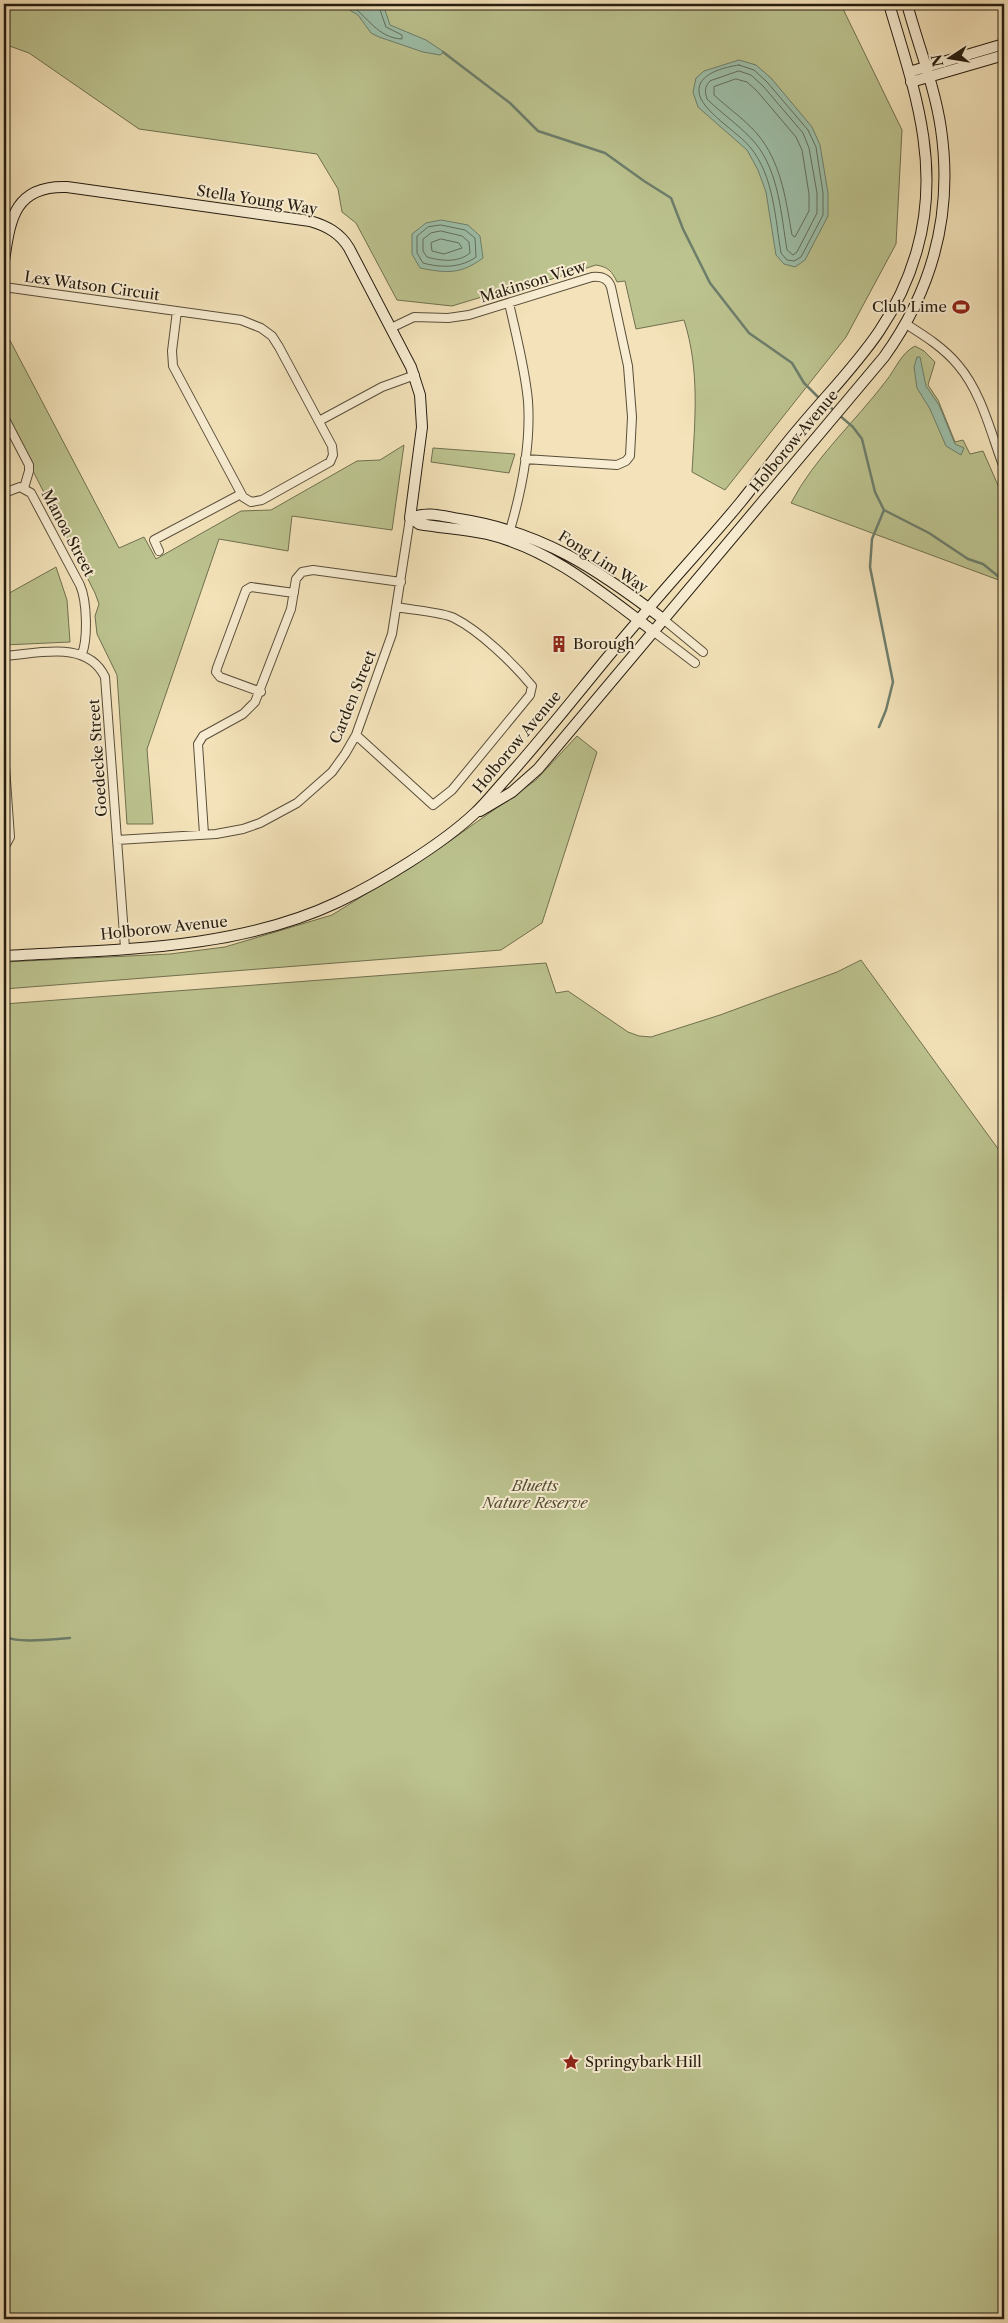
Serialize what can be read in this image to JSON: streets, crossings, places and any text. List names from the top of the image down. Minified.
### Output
{"streets":{"main road":["Stella Young Way","Holborow Avenue","Fong Lim Way"],"street":["Makinson View","Lex Watson Circuit","Manoa Street","Carden Street","Goedecke Street"]},"crossings":[["Stella Young Way","Makinson View"],["Stella Young Way","Carden Street"],["Holborow Avenue","Fong Lim Way"],["Holborow Avenue","Goedecke Street"],["Manoa Street","Goedecke Street"],["Carden Street","Goedecke Street"]],"parks":["Bluetts Nature Reserve"],"places":{"sports":["Club Lime"],"building":["Borough"],"place":["Springybark Hill"]},"north":"left"}
